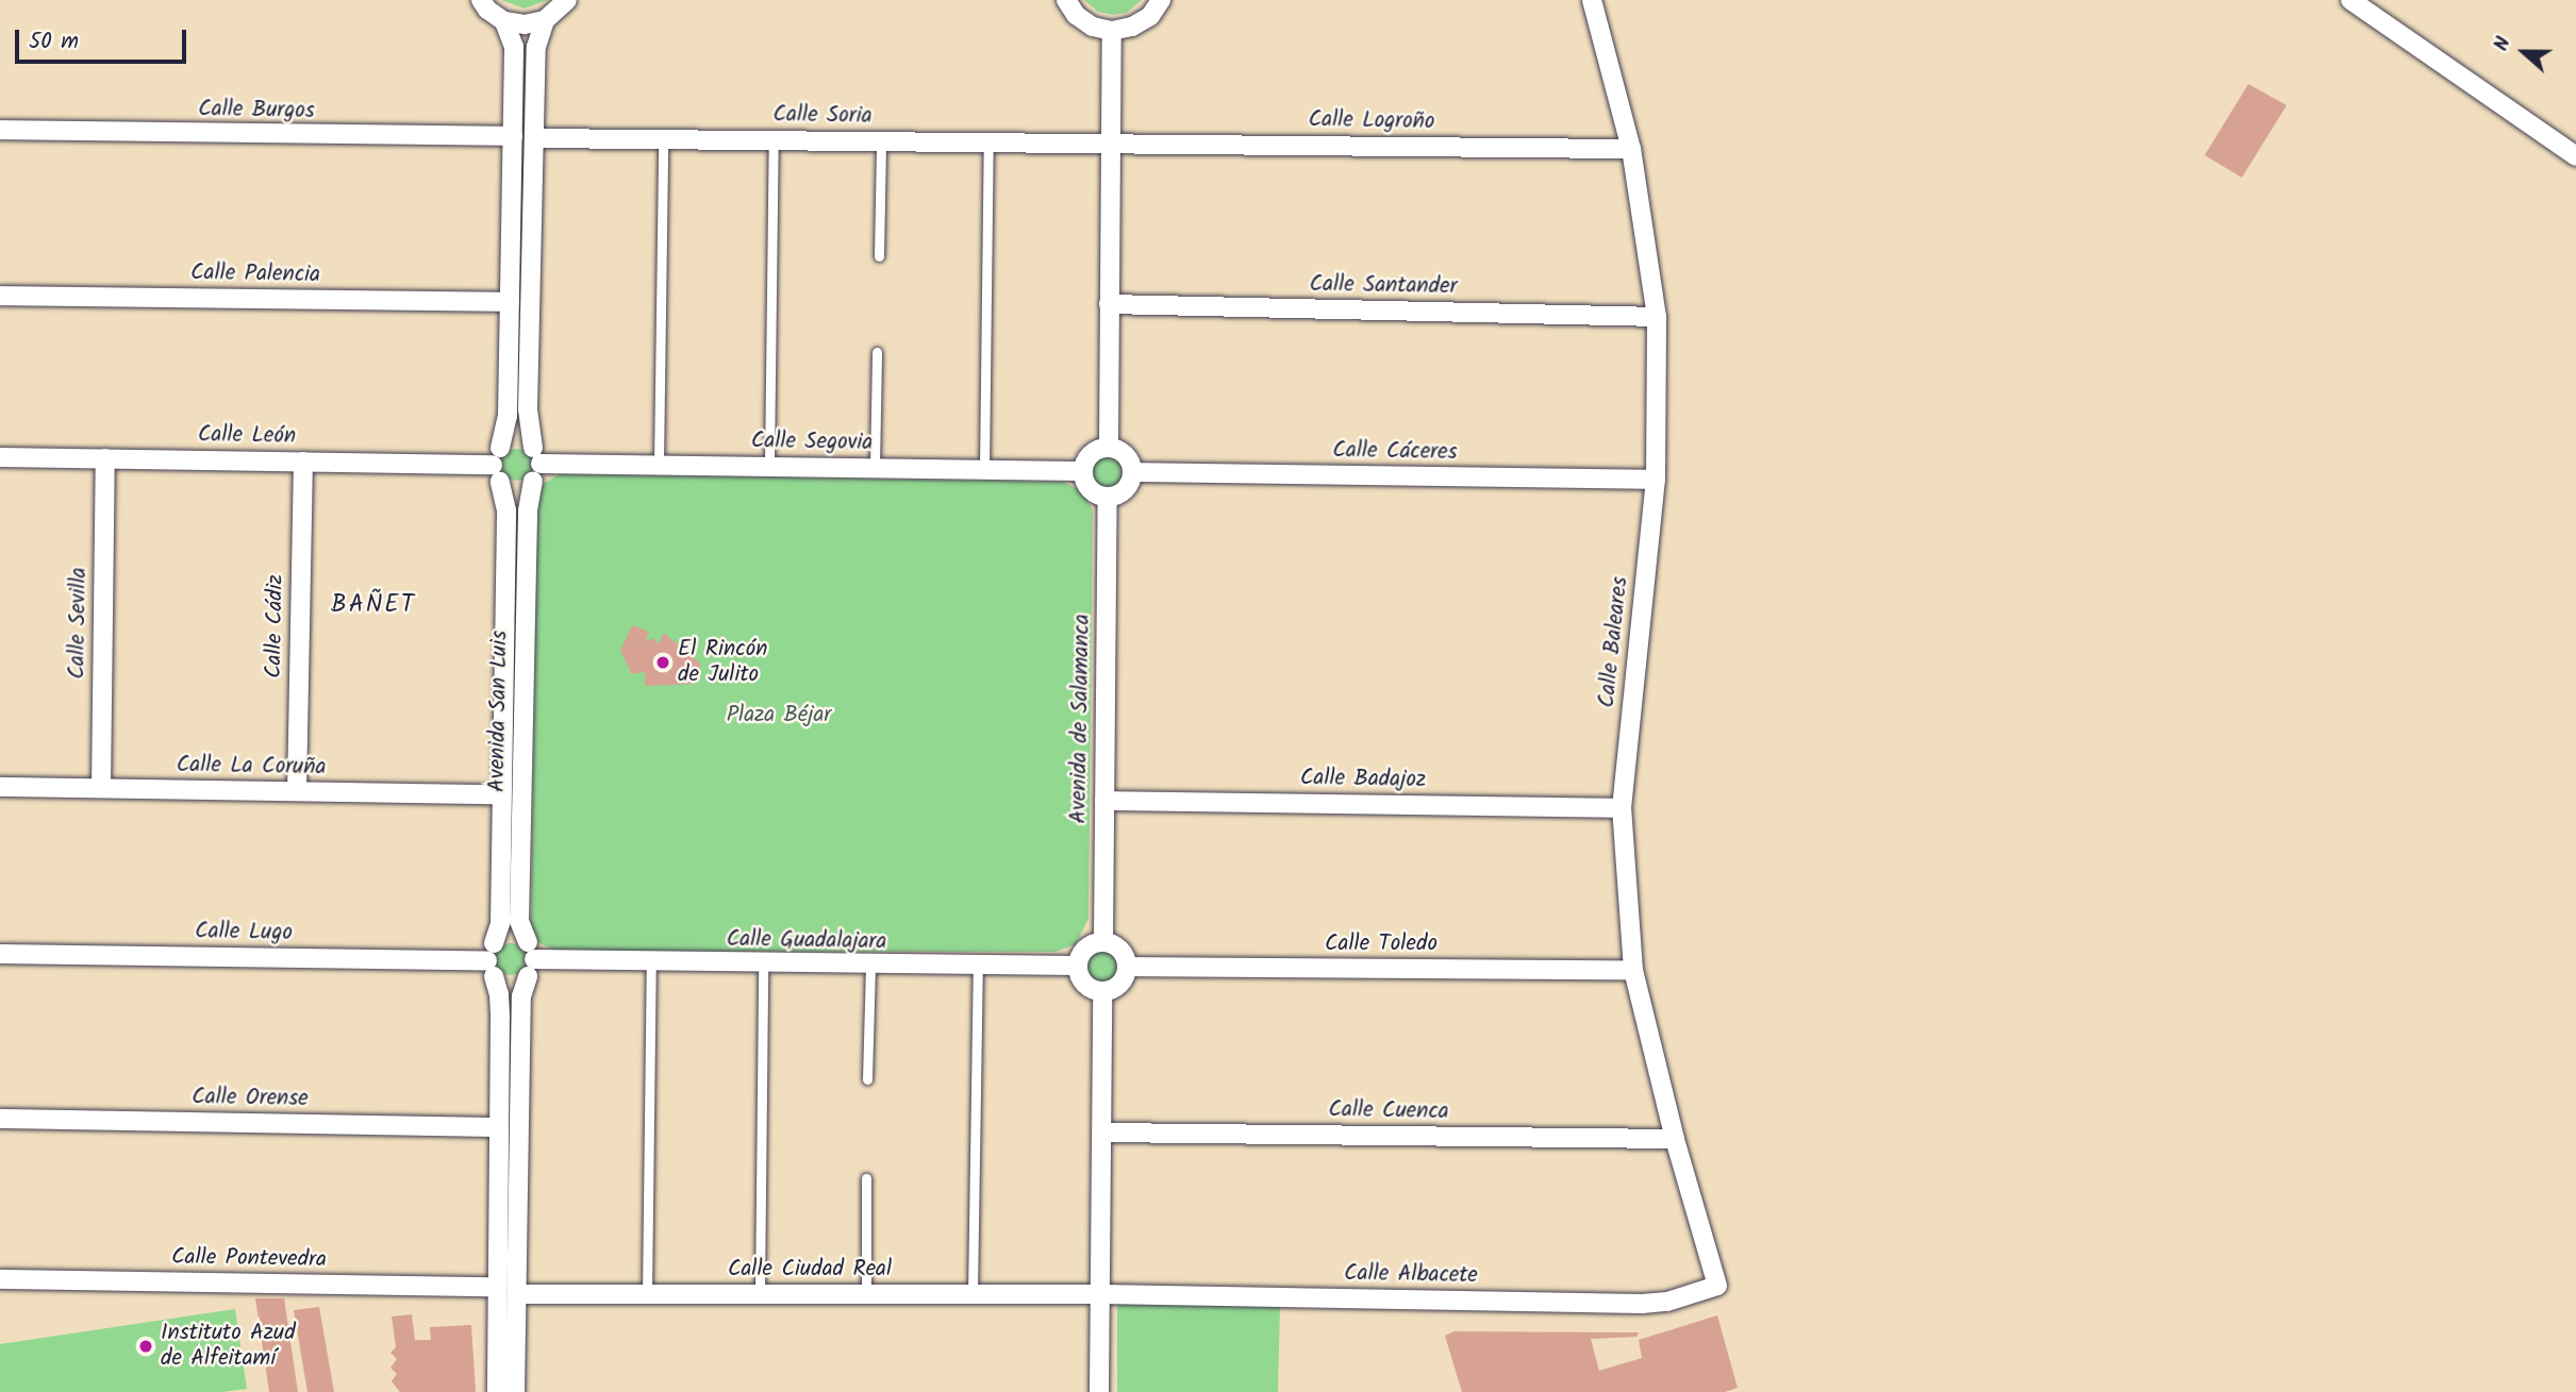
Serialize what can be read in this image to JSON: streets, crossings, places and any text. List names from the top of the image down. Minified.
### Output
{"streets":{"street":["Calle Burgos","Calle Soria","Calle Logroño","Calle Palencia","Calle Santander","Calle León","Calle Segovia","Calle Cáceres","Calle Sevilla","Calle Cádiz","Calle Baleares","Avenida San Luis","Avenida de Salamanca","Calle La Coruña","Calle Badajoz","Calle Lugo","Calle Guadalajara","Calle Toledo","Calle Orense","Calle Cuenca","Calle Pontevedra","Calle Ciudad Real","Calle Albacete"]},"crossings":[["Calle Burgos","Avenida San Luis"],["Calle Soria","Calle Logroño"],["Calle Soria","Avenida San Luis"],["Calle Logroño","Calle Baleares"],["Calle Palencia","Avenida San Luis"],["Calle Santander","Calle Baleares"],["Calle León","Calle Sevilla"],["Calle León","Calle Cádiz"],["Calle León","Avenida San Luis"],["Calle Segovia","Calle Cáceres"],["Calle Segovia","Avenida San Luis"],["Calle Segovia","Avenida de Salamanca"],["Calle Cáceres","Calle Baleares"],["Calle Cáceres","Avenida de Salamanca"],["Calle Sevilla","Calle La Coruña"],["Calle Cádiz","Calle La Coruña"],["Calle Baleares","Calle Badajoz"],["Calle Baleares","Calle Toledo"],["Calle Baleares","Calle Cuenca"],["Calle Baleares","Calle Albacete"],["Avenida San Luis","Calle La Coruña"],["Avenida San Luis","Calle Lugo"],["Avenida San Luis","Calle Guadalajara"],["Avenida San Luis","Calle Orense"],["Avenida San Luis","Calle Pontevedra"],["Avenida San Luis","Calle Ciudad Real"],["Avenida de Salamanca","Calle Badajoz"],["Avenida de Salamanca","Calle Guadalajara"],["Avenida de Salamanca","Calle Toledo"],["Calle Guadalajara","Calle Toledo"],["Calle Ciudad Real","Calle Albacete"]],"districts":["BAÑET"],"parks":["Plaza Béjar"],"places":["El Rincón de Julito","Instituto Azud de Alfeitamí"],"scale_bar":"50 m","north":"left"}
